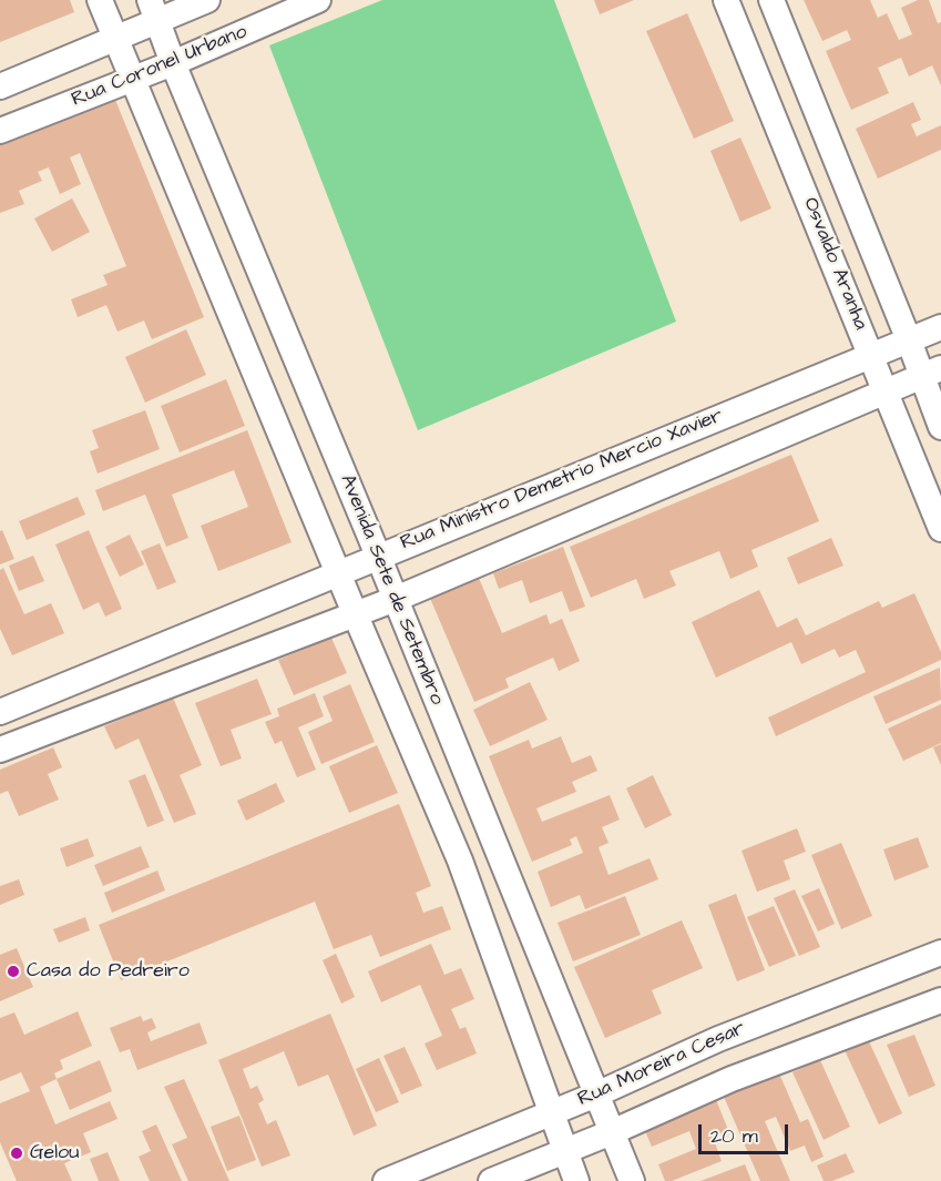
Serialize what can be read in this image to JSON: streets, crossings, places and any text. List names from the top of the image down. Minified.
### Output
{"streets":{"street":["Rua Coronel Urbano","Osvaldo Aranha","Rua Ministro Demetrio Mercio Xavier","Avenida Sete de Setembro","Rua Moreira Cesar"]},"crossings":[["Rua Coronel Urbano","Avenida Sete de Setembro"],["Osvaldo Aranha","Rua Ministro Demetrio Mercio Xavier"],["Rua Ministro Demetrio Mercio Xavier","Avenida Sete de Setembro"],["Avenida Sete de Setembro","Rua Moreira Cesar"]],"places":["Casa do Pedreiro","Gelou"],"scale_bar":"20 m"}
